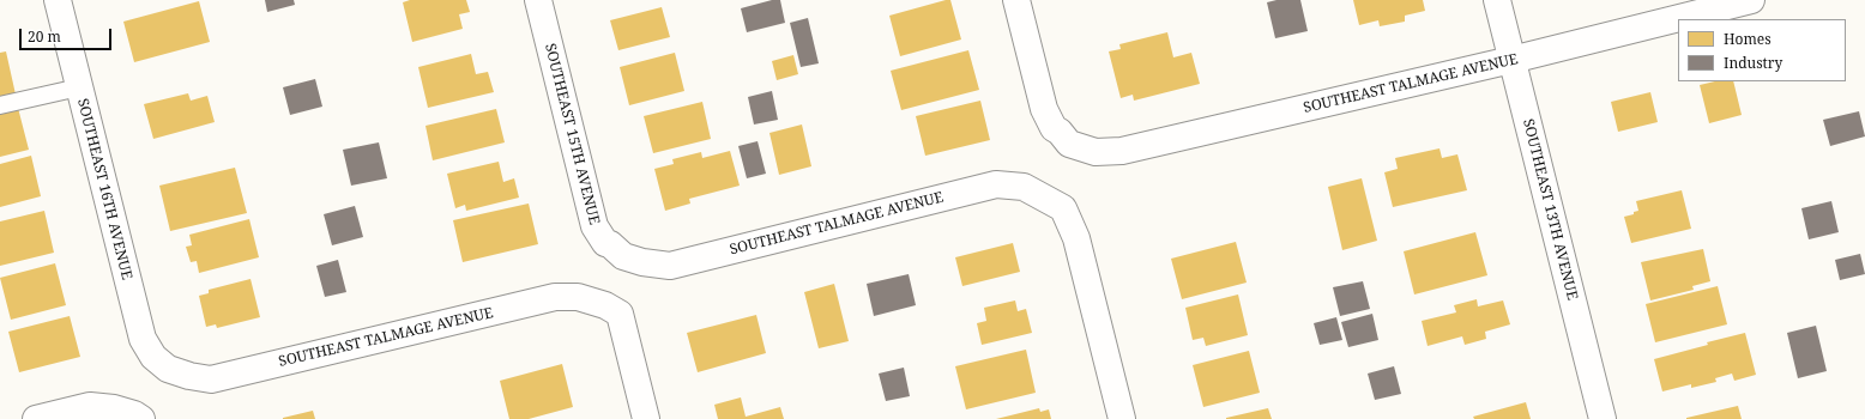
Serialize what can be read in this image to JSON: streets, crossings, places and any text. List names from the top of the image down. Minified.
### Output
{"streets":{"street":["SOUTHEAST TALMAGE AVENUE","SOUTHEAST 15TH AVENUE","SOUTHEAST 16TH AVENUE","SOUTHEAST 13TH AVENUE"]},"crossings":[["SOUTHEAST TALMAGE AVENUE","SOUTHEAST 15TH AVENUE"],["SOUTHEAST TALMAGE AVENUE","SOUTHEAST 16TH AVENUE"],["SOUTHEAST TALMAGE AVENUE","SOUTHEAST 13TH AVENUE"]],"legend":["Homes","Industry"],"scale_bar":"20 m"}
